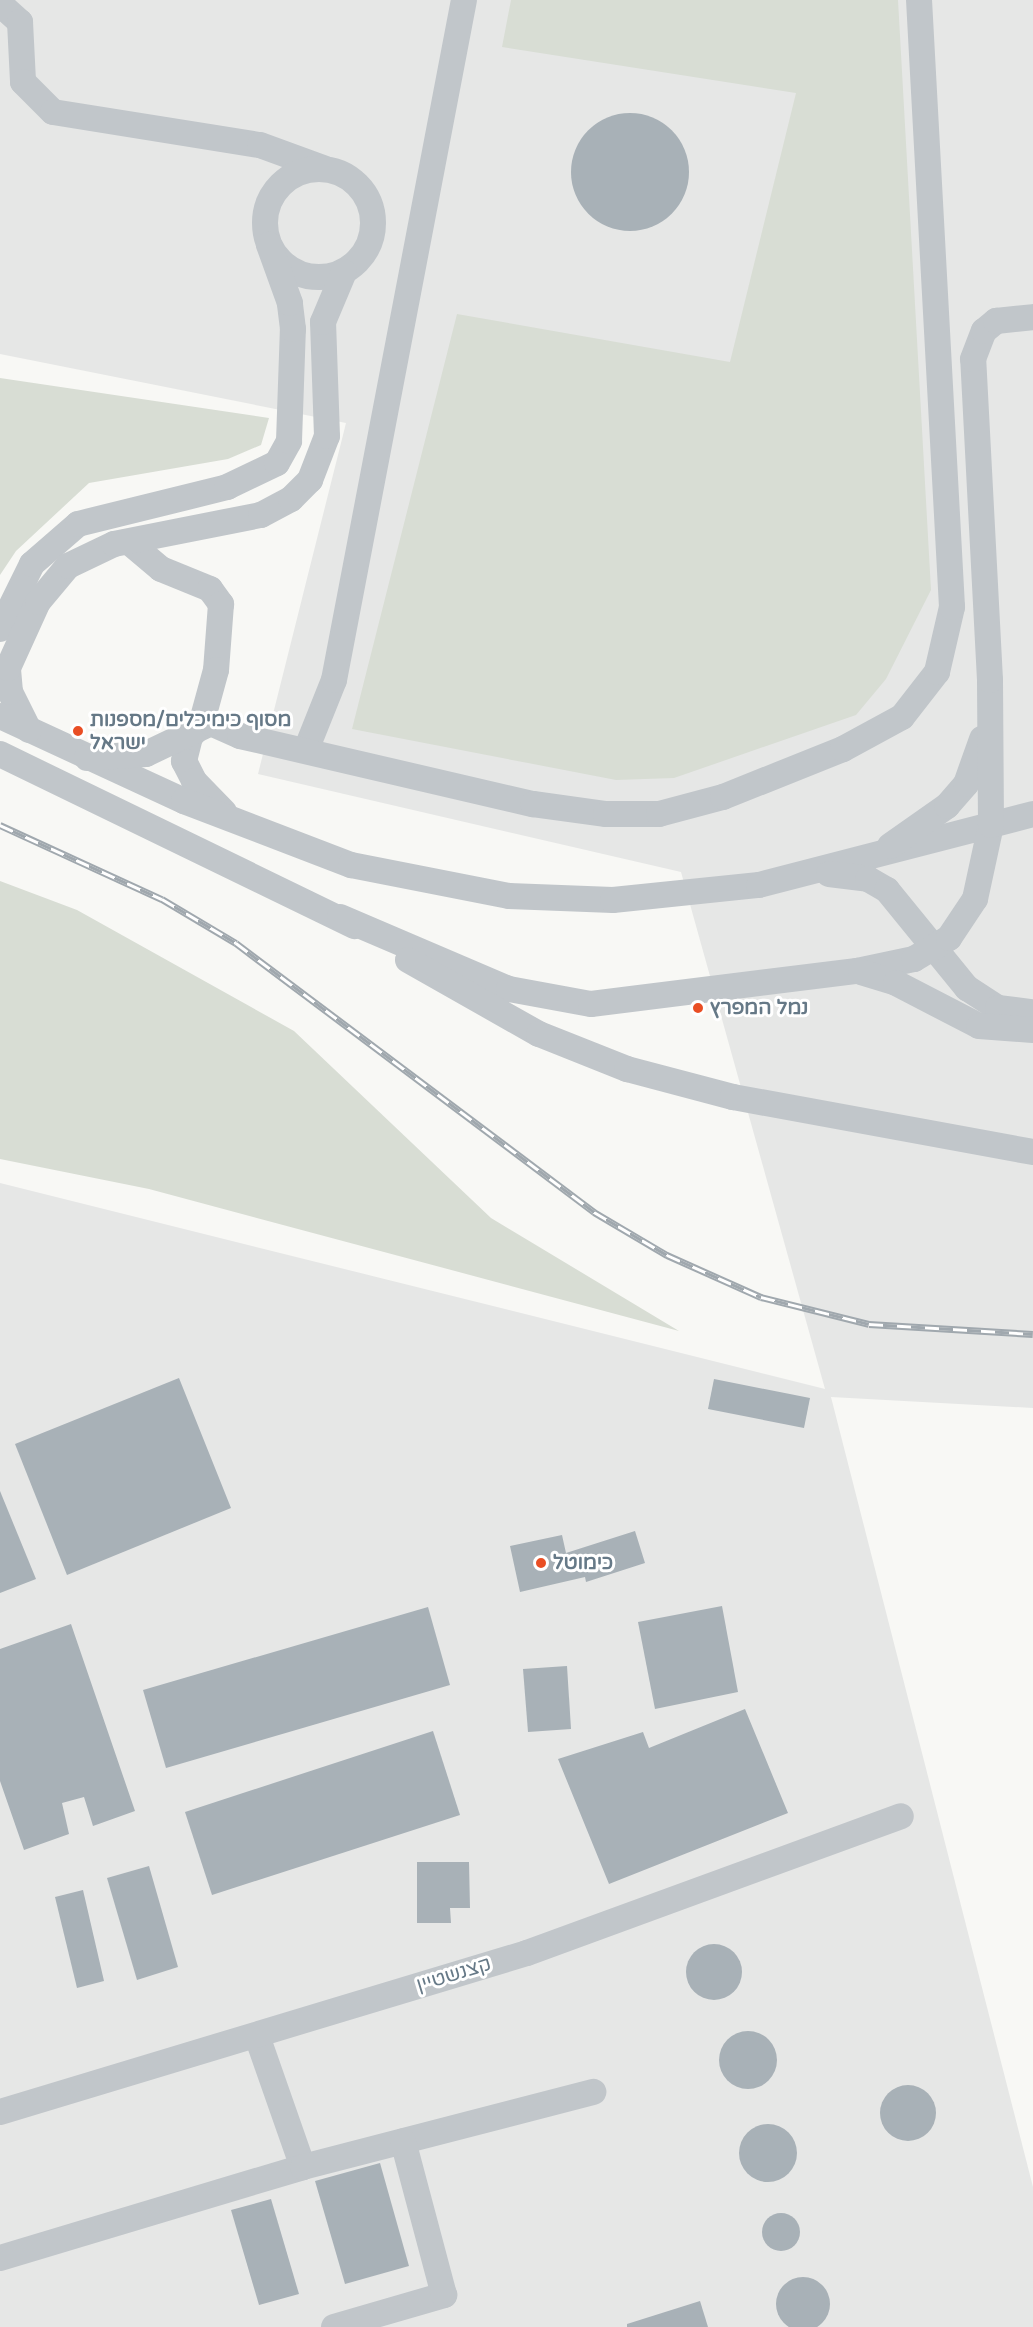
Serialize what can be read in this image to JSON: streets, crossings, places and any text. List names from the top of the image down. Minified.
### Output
{"streets":{"street":["קצנשטיין"]},"places":["מסוף כימיכלים/מספנות ישראל","נמל המפרץ","כימוטל"]}
